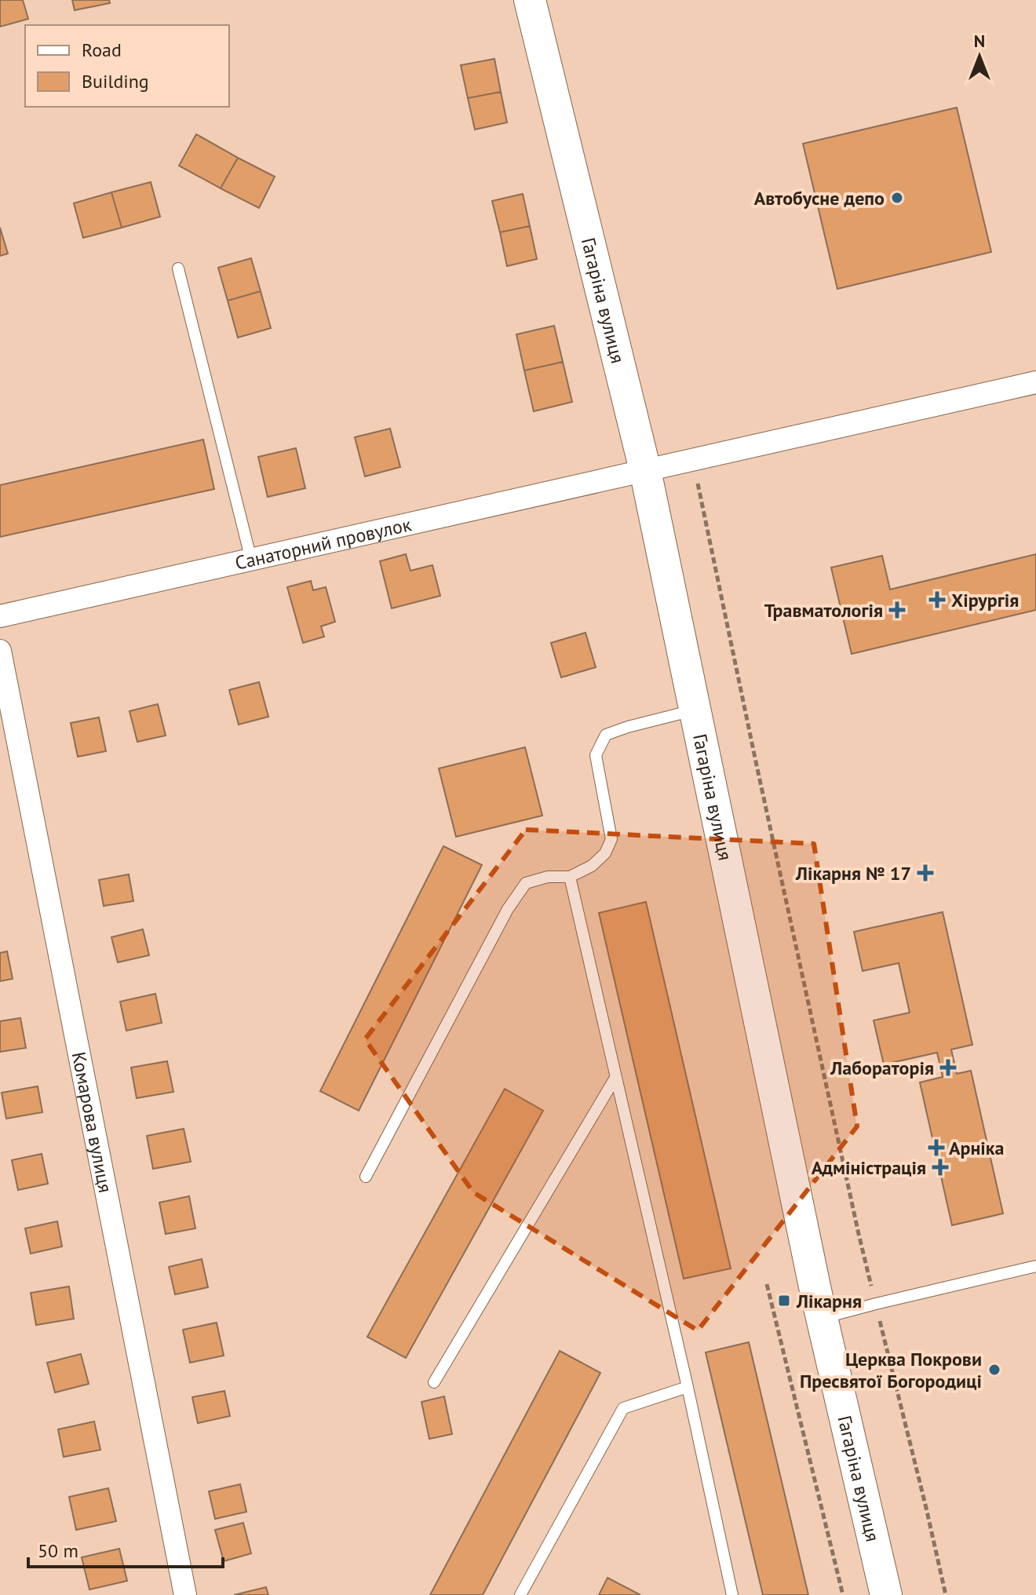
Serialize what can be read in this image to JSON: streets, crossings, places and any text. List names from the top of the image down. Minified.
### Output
{"streets":{"main road":["Гагаріна вулиця"],"street":["Санаторний провулок","Комарова вулиця"]},"crossings":[["Гагаріна вулиця","Санаторний провулок"]],"places":{"other":["Автобусне депо","Церква Покрови Пресвятої Богородиці"],"health":["Хірургія","Травматологія","Лікарня № 17","Лабораторія","Арніка","Адміністрація"],"transit":["Лікарня"]},"legend":["Road","Building"],"scale_bar":"50 m","north":"top"}
